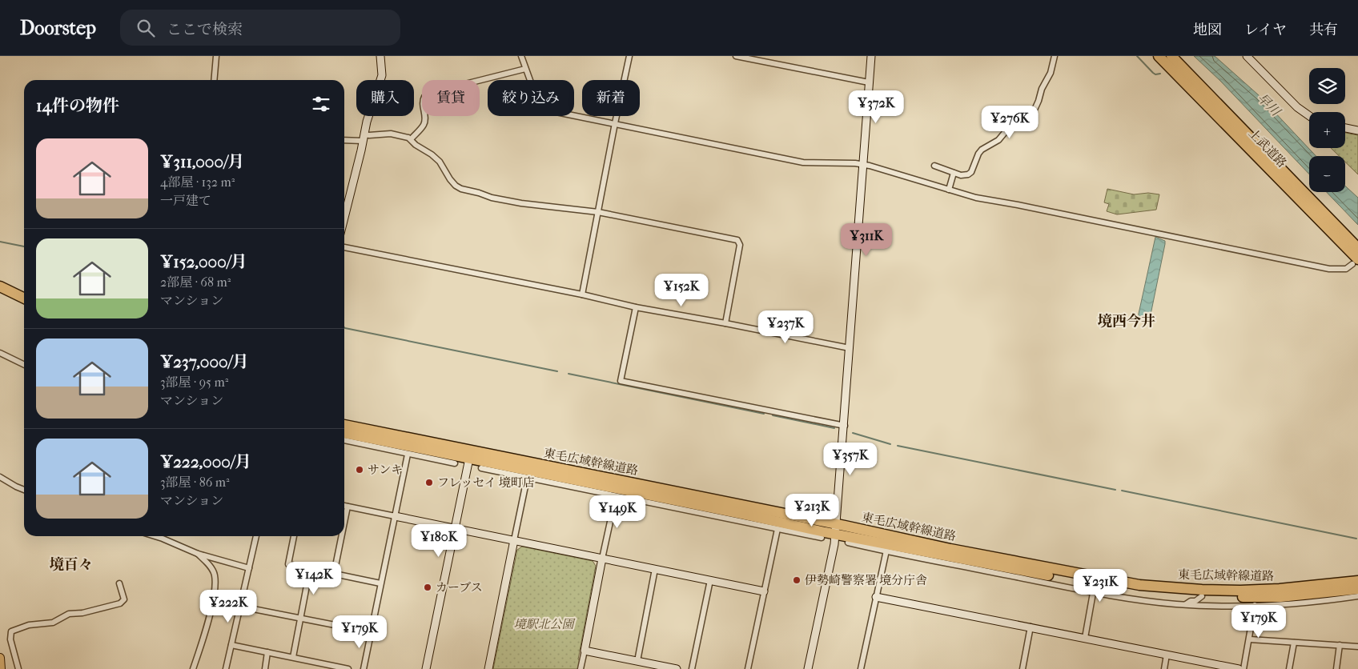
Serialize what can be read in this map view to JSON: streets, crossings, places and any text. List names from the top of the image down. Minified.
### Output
{"streets":{"highway":["上武道路","東毛広域幹線道路"]},"districts":["境西今井","境百々"],"water":["早川"],"parks":["境駅北公園"],"places":["サンキ","フレッセイ 境町店","伊勢崎警察署 境分庁舎","カーブス"],"page":{"header":"Doorstep","search":"ここで検索","nav":["地図","レイヤ","共有"],"map_buttons":["+","−"],"chip":["購入","賃貸","絞り込み","新着"],"heading":"14件の物件","price":["¥372K","¥276K","¥311K","¥152K","¥237K","¥357K","¥213K","¥149K","¥180K","¥142K","¥231K","¥222K","¥179K","¥179K"],"list":[{"name":"¥311,000/月","note":"4部屋 · 132 m² · 一戸建て"},{"name":"¥152,000/月","note":"2部屋 · 68 m² · マンション"},{"name":"¥237,000/月","note":"3部屋 · 95 m² · マンション"},{"name":"¥222,000/月","note":"3部屋 · 86 m² · マンション"}]}}
